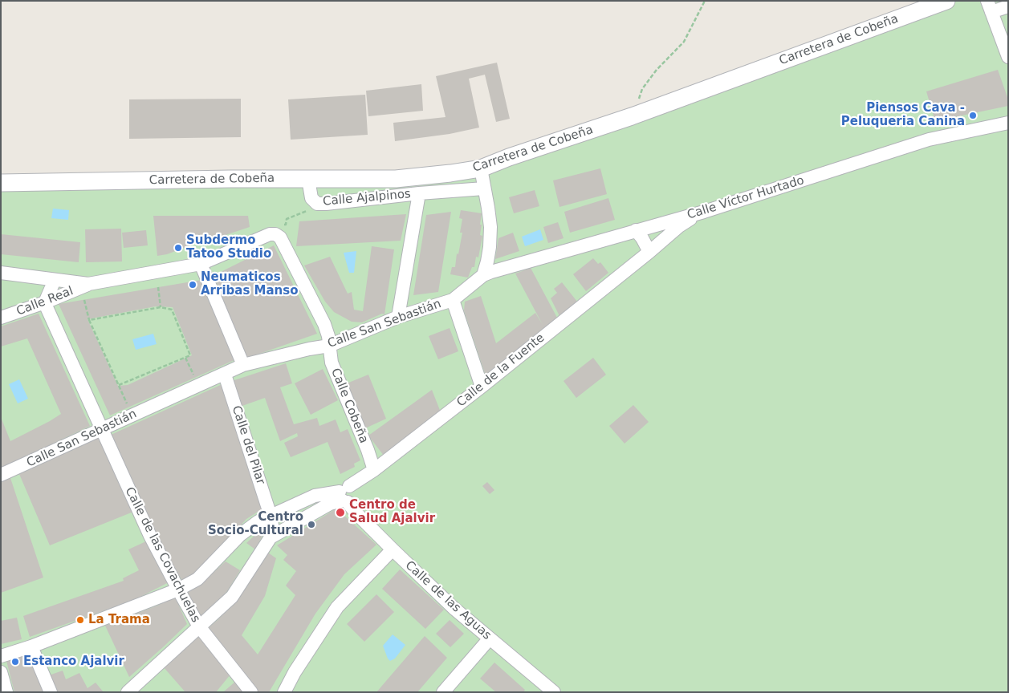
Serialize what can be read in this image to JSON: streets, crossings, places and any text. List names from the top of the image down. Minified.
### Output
{"streets":{"street":["Carretera de Cobeña","Calle Ajalpinos","Calle Víctor Hurtado","Calle Real","Calle San Sebastián","Calle de la Fuente","Calle Cobeña","Calle del Pilar","Calle de las Covachuelas","Calle de las Aguas"]},"crossings":[["Carretera de Cobeña","Calle Ajalpinos"],["Calle Ajalpinos","Calle San Sebastián"],["Calle Víctor Hurtado","Calle San Sebastián"],["Calle Víctor Hurtado","Calle de la Fuente"],["Calle Real","Calle de las Covachuelas"],["Calle San Sebastián","Calle Cobeña"],["Calle San Sebastián","Calle del Pilar"],["Calle San Sebastián","Calle de las Covachuelas"],["Calle de la Fuente","Calle Cobeña"],["Calle de la Fuente","Calle del Pilar"],["Calle de la Fuente","Calle de las Covachuelas"],["Calle de la Fuente","Calle de las Aguas"]],"places":["Piensos Cava - Peluqueria Canina","Subdermo Tatoo Studio","Neumaticos Arribas Manso","Centro de Salud Ajalvir","Centro Socio-Cultural","La Trama","Estanco Ajalvir"]}
